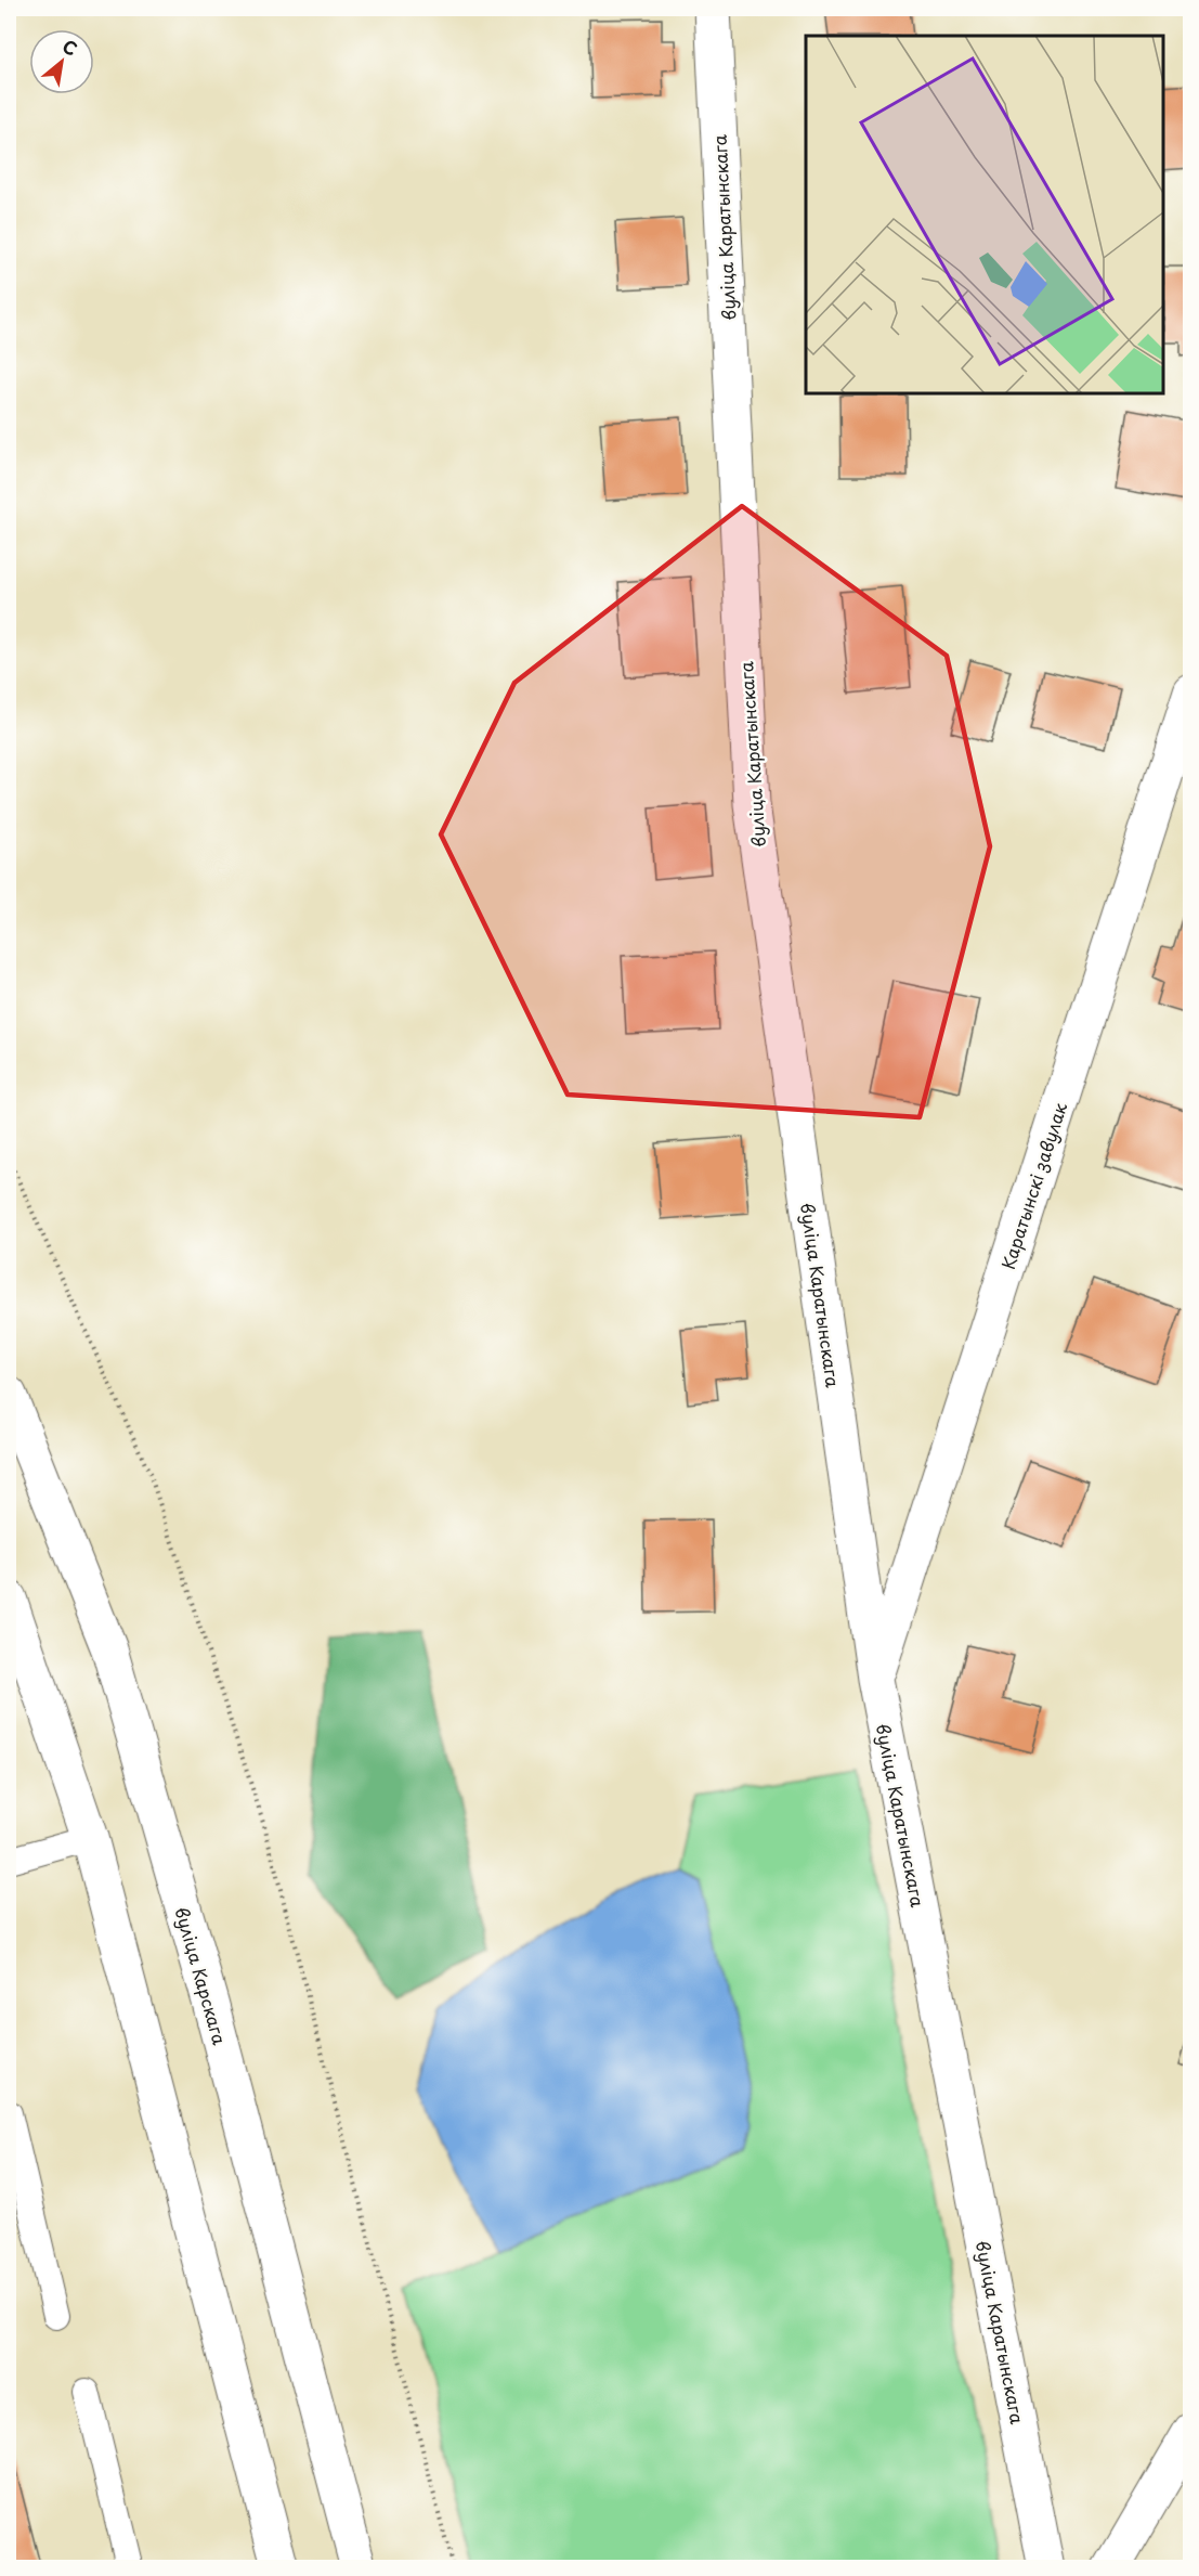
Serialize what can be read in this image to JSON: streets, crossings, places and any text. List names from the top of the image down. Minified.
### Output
{"streets":{"street":["вуліца Каратынскага","Каратынскі завулак","вуліца Карскага"]},"crossings":[["вуліца Каратынскага","Каратынскі завулак"]],"north":"top right"}
